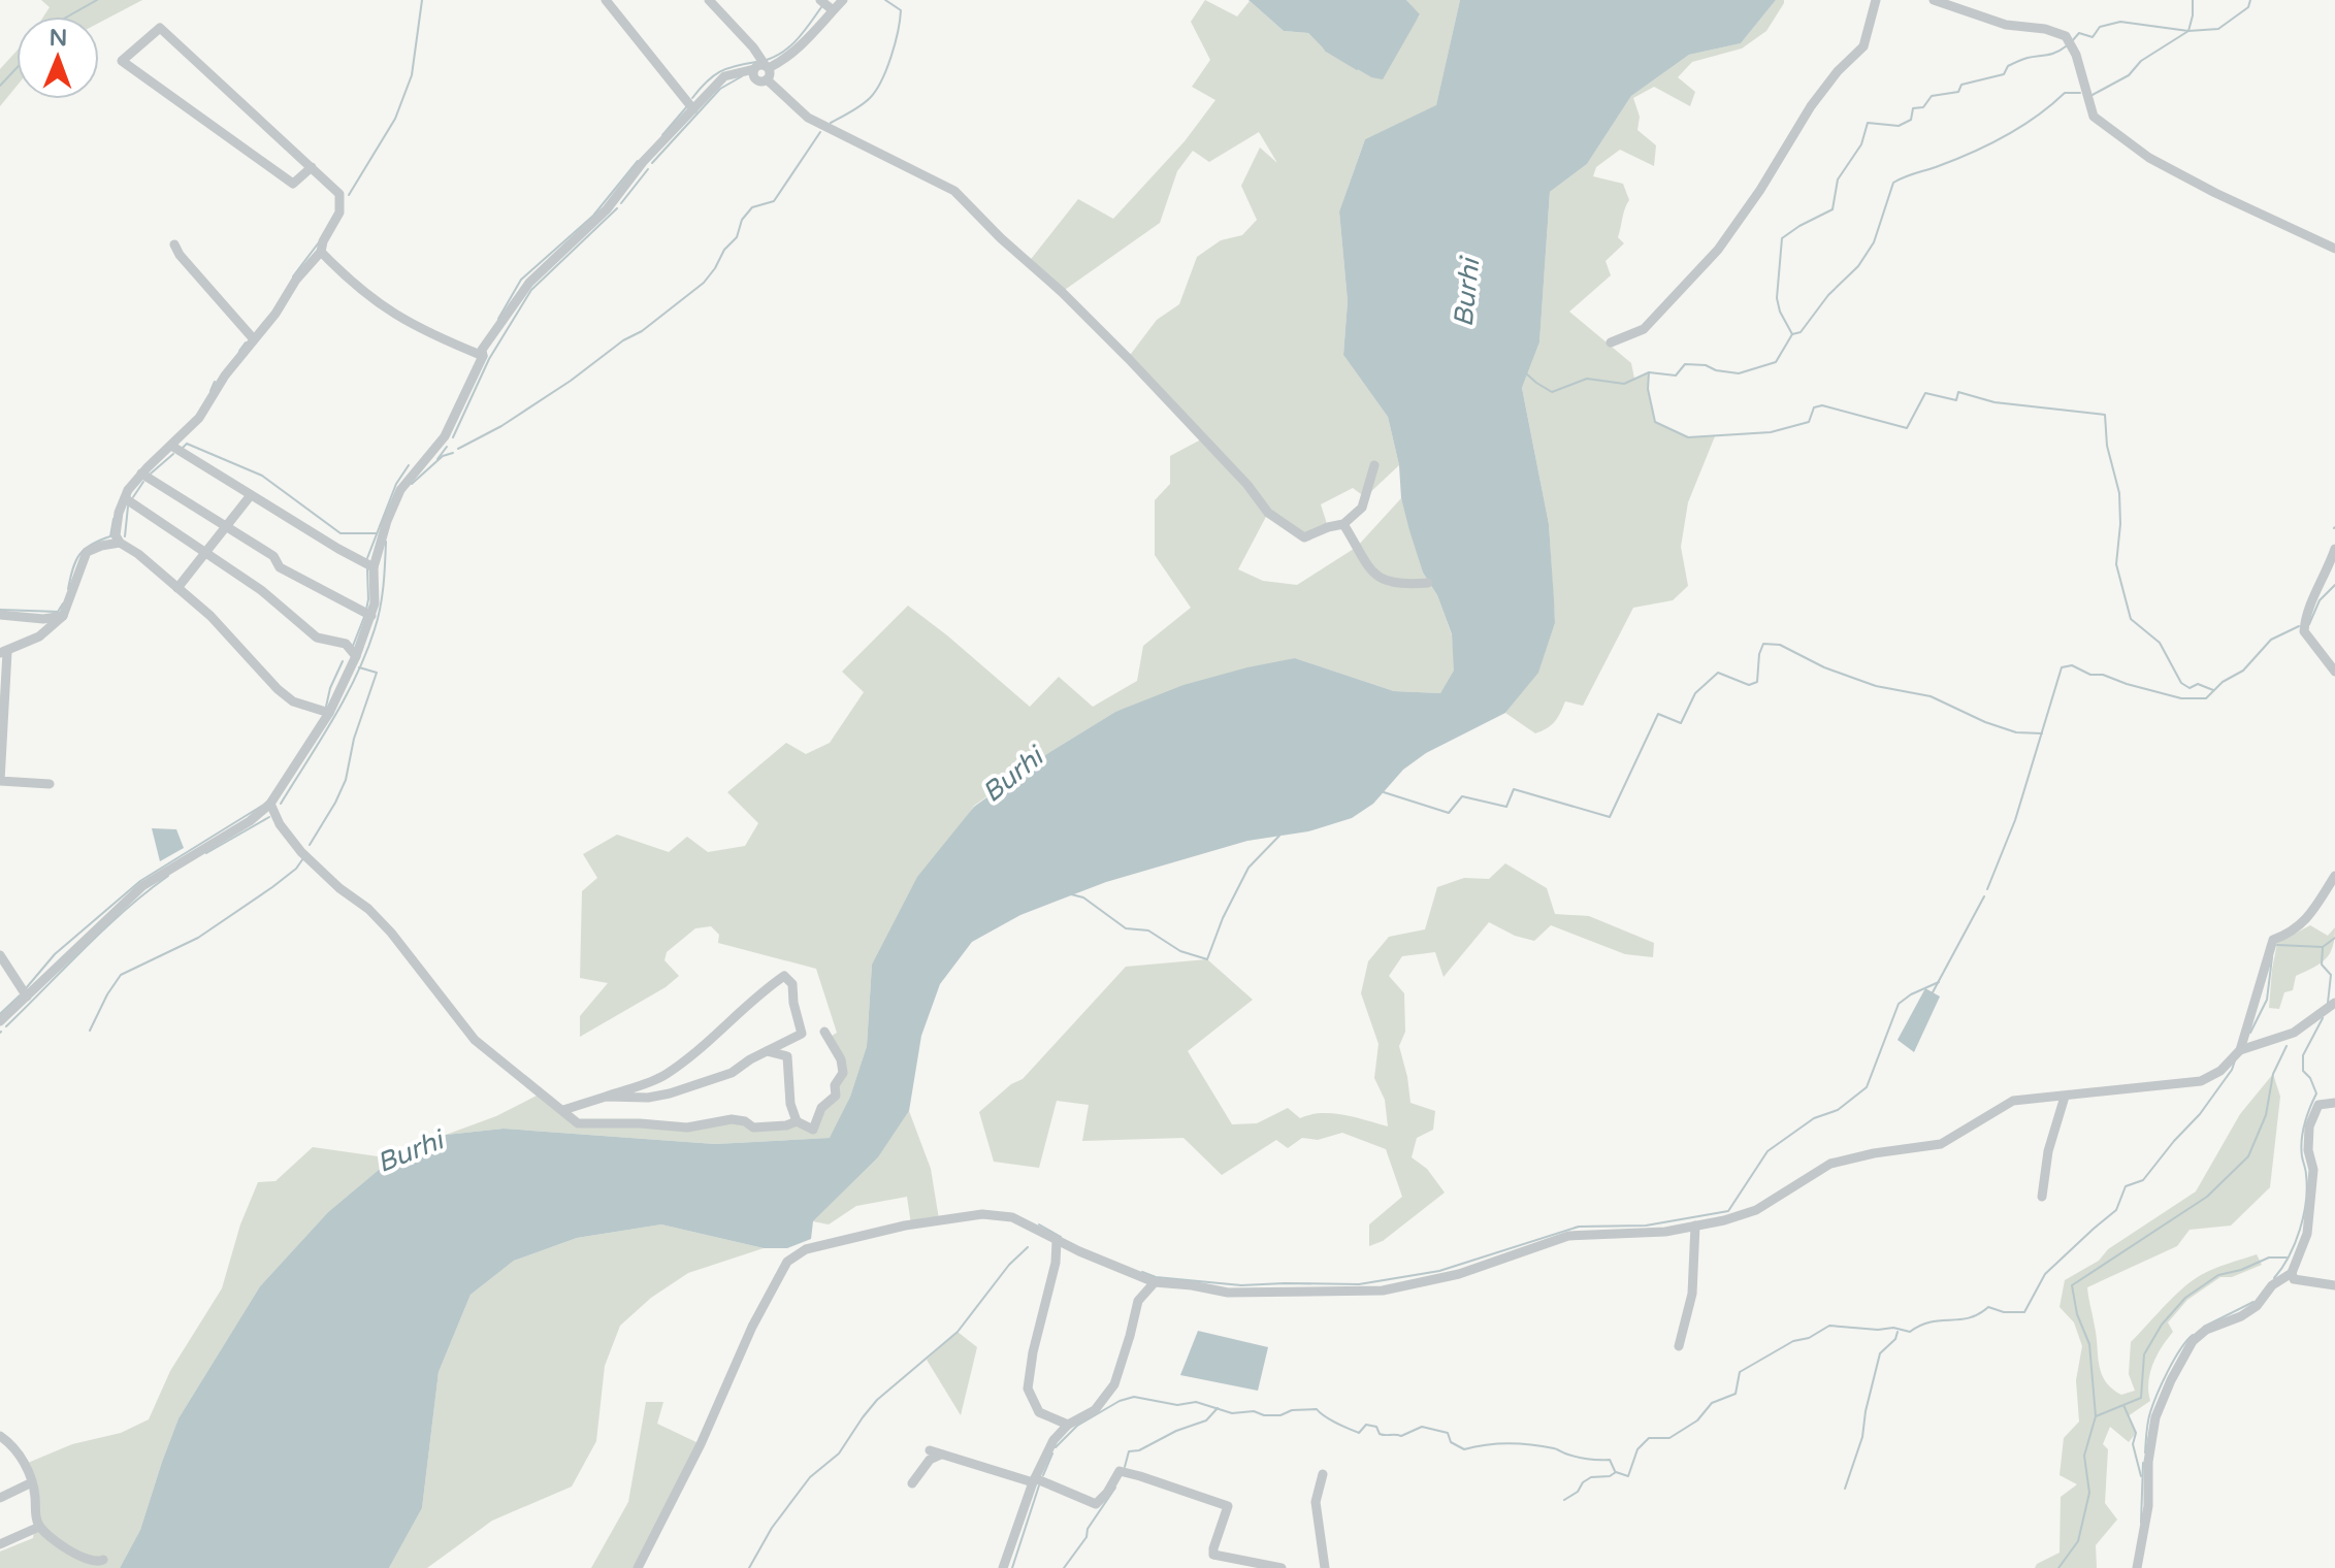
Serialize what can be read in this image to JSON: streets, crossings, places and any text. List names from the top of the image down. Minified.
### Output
{"water":["Burhi"],"north":"top"}
